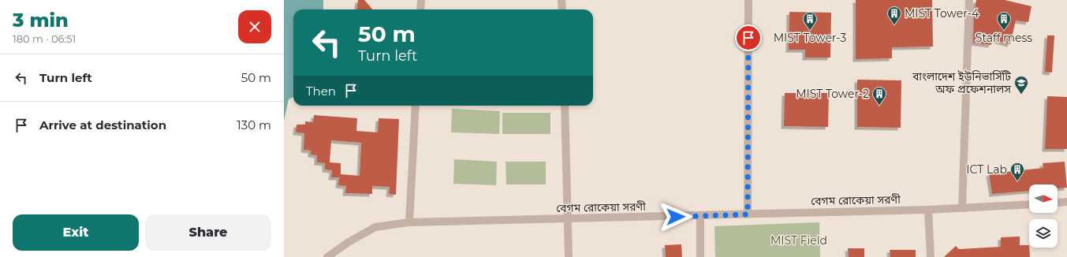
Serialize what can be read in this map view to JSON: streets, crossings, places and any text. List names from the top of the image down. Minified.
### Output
{"streets":{"street":["বেগম রোকেয়া সরণী"]},"parks":["MIST Field"],"places":{"building":["MIST Tower-4","MIST Tower-3","Staff mess","MIST Tower-2","ICT Lab"],"school or university":["বাংলাদেশ ইউনিভার্সিটি অফ প্রফেশনালস"]},"north":"right","page":{"heading":["3 min","180 m · 06:51"],"turn":["50 m","Turn left"],"list":[{"name":"Turn left","value":"50 m"},{"name":"Arrive at destination","value":"130 m"}],"then":"Then","buttons":["Exit","Share"]}}
